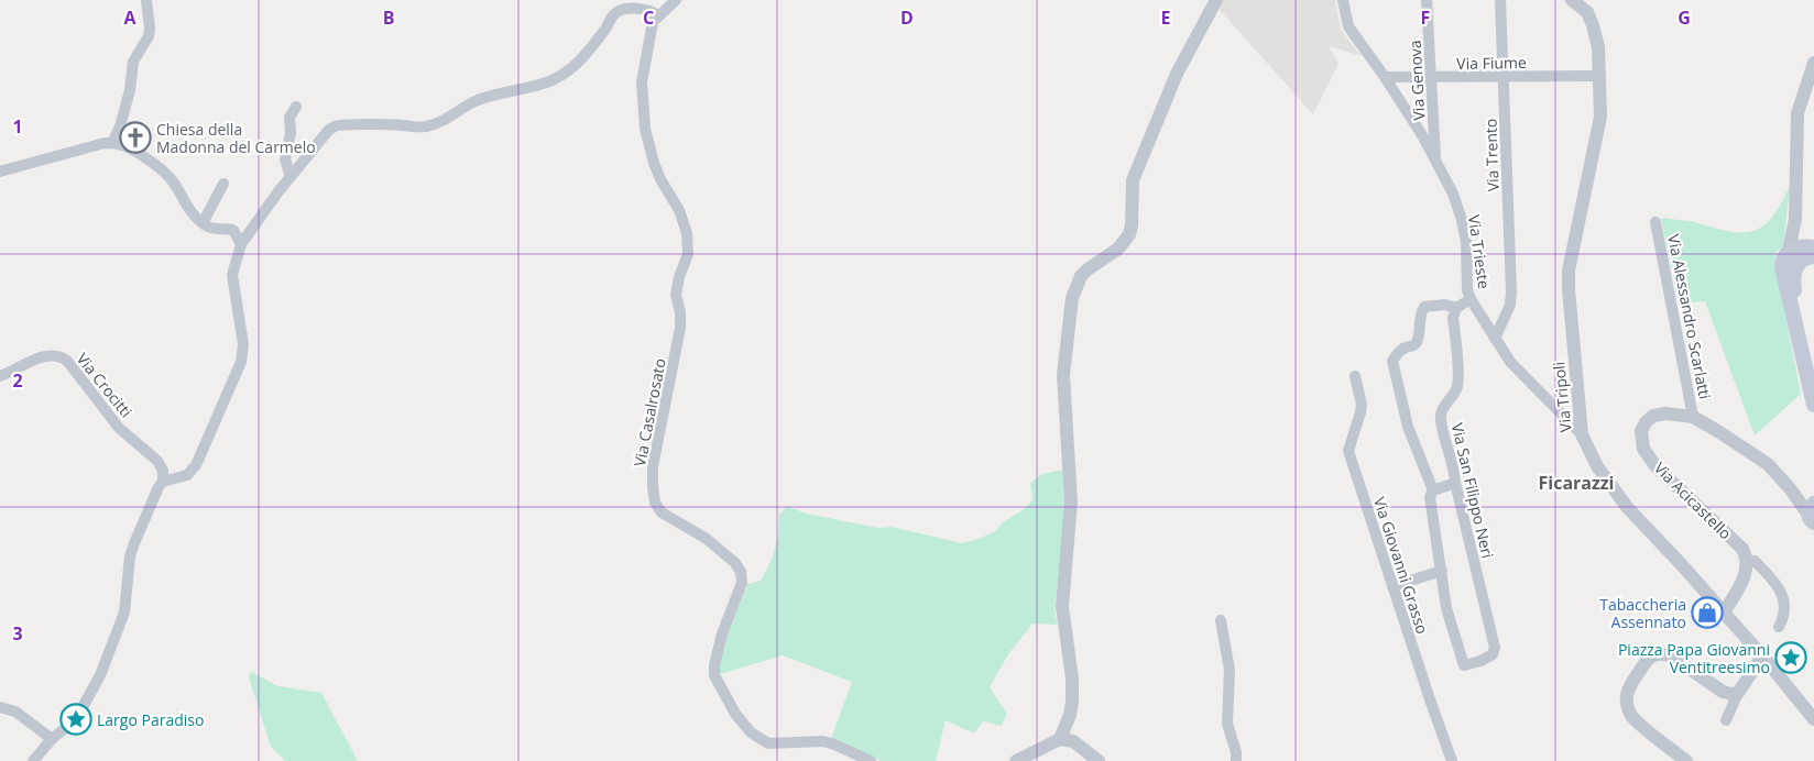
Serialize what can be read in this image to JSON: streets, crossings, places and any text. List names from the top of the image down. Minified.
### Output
{"streets":{"street":["Via Fiume","Via Genova","Via Trento","Via Trieste","Via Alessandro Scarlatti","Via Crocitti","Via Tripoli","Via Casalrosato","Via San Filippo Neri","Via Acicastello","Via Giovanni Grasso"]},"crossings":[["Via Fiume","Via Genova"],["Via Fiume","Via Trento"],["Via Fiume","Via Trieste"],["Via Fiume","Via Tripoli"],["Via Genova","Via Trieste"],["Via Trento","Via Trieste"],["Via Trieste","Via Tripoli"],["Via Alessandro Scarlatti","Via Acicastello"]],"districts":["Ficarazzi"],"places":{"church":["Chiesa della Madonna del Carmelo"],"shop":["Tabaccheria Assennato"],"place":["Piazza Papa Giovanni Ventitreesimo","Largo Paradiso"]},"grid":{"columns":["A","B","C","D","E","F","G"],"rows":["1","2","3"]}}
